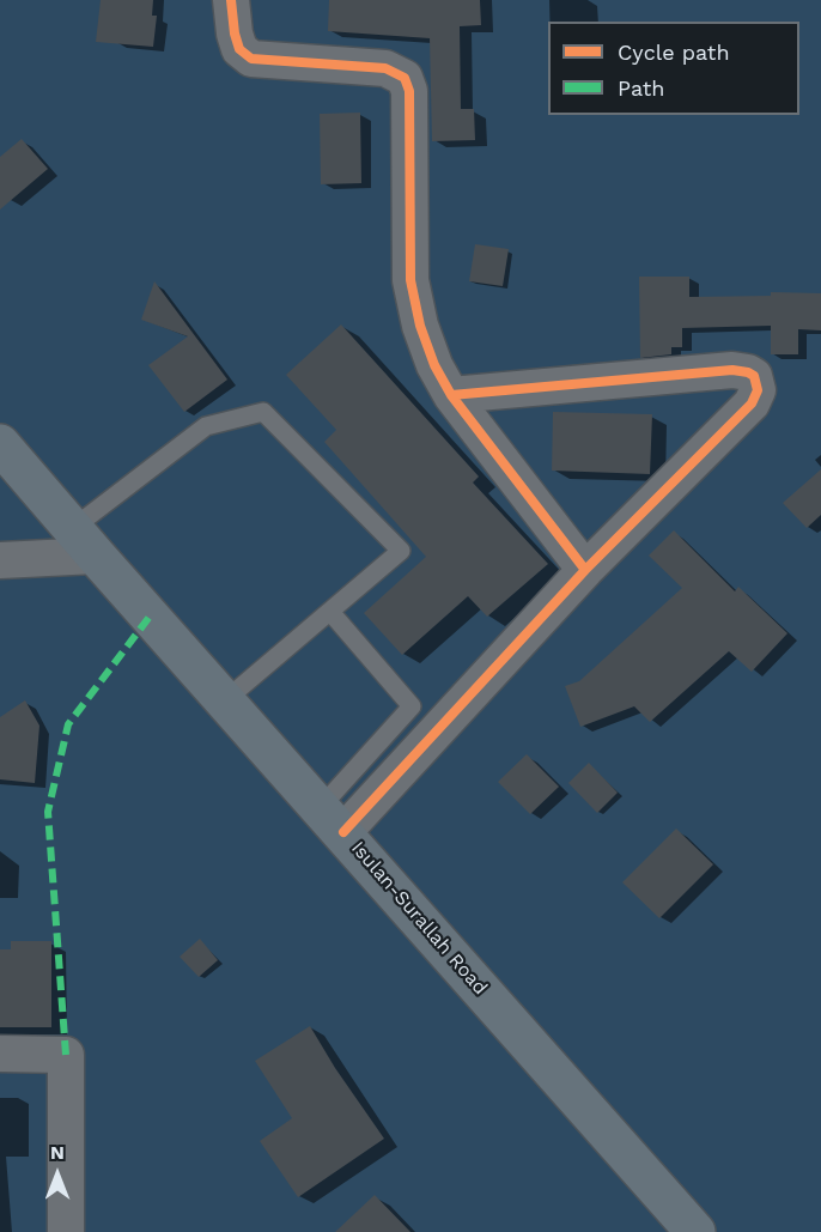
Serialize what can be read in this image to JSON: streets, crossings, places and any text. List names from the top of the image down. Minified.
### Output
{"streets":{"highway":["Isulan-Surallah Road"]},"legend":["Cycle path","Path"],"north":"top"}
